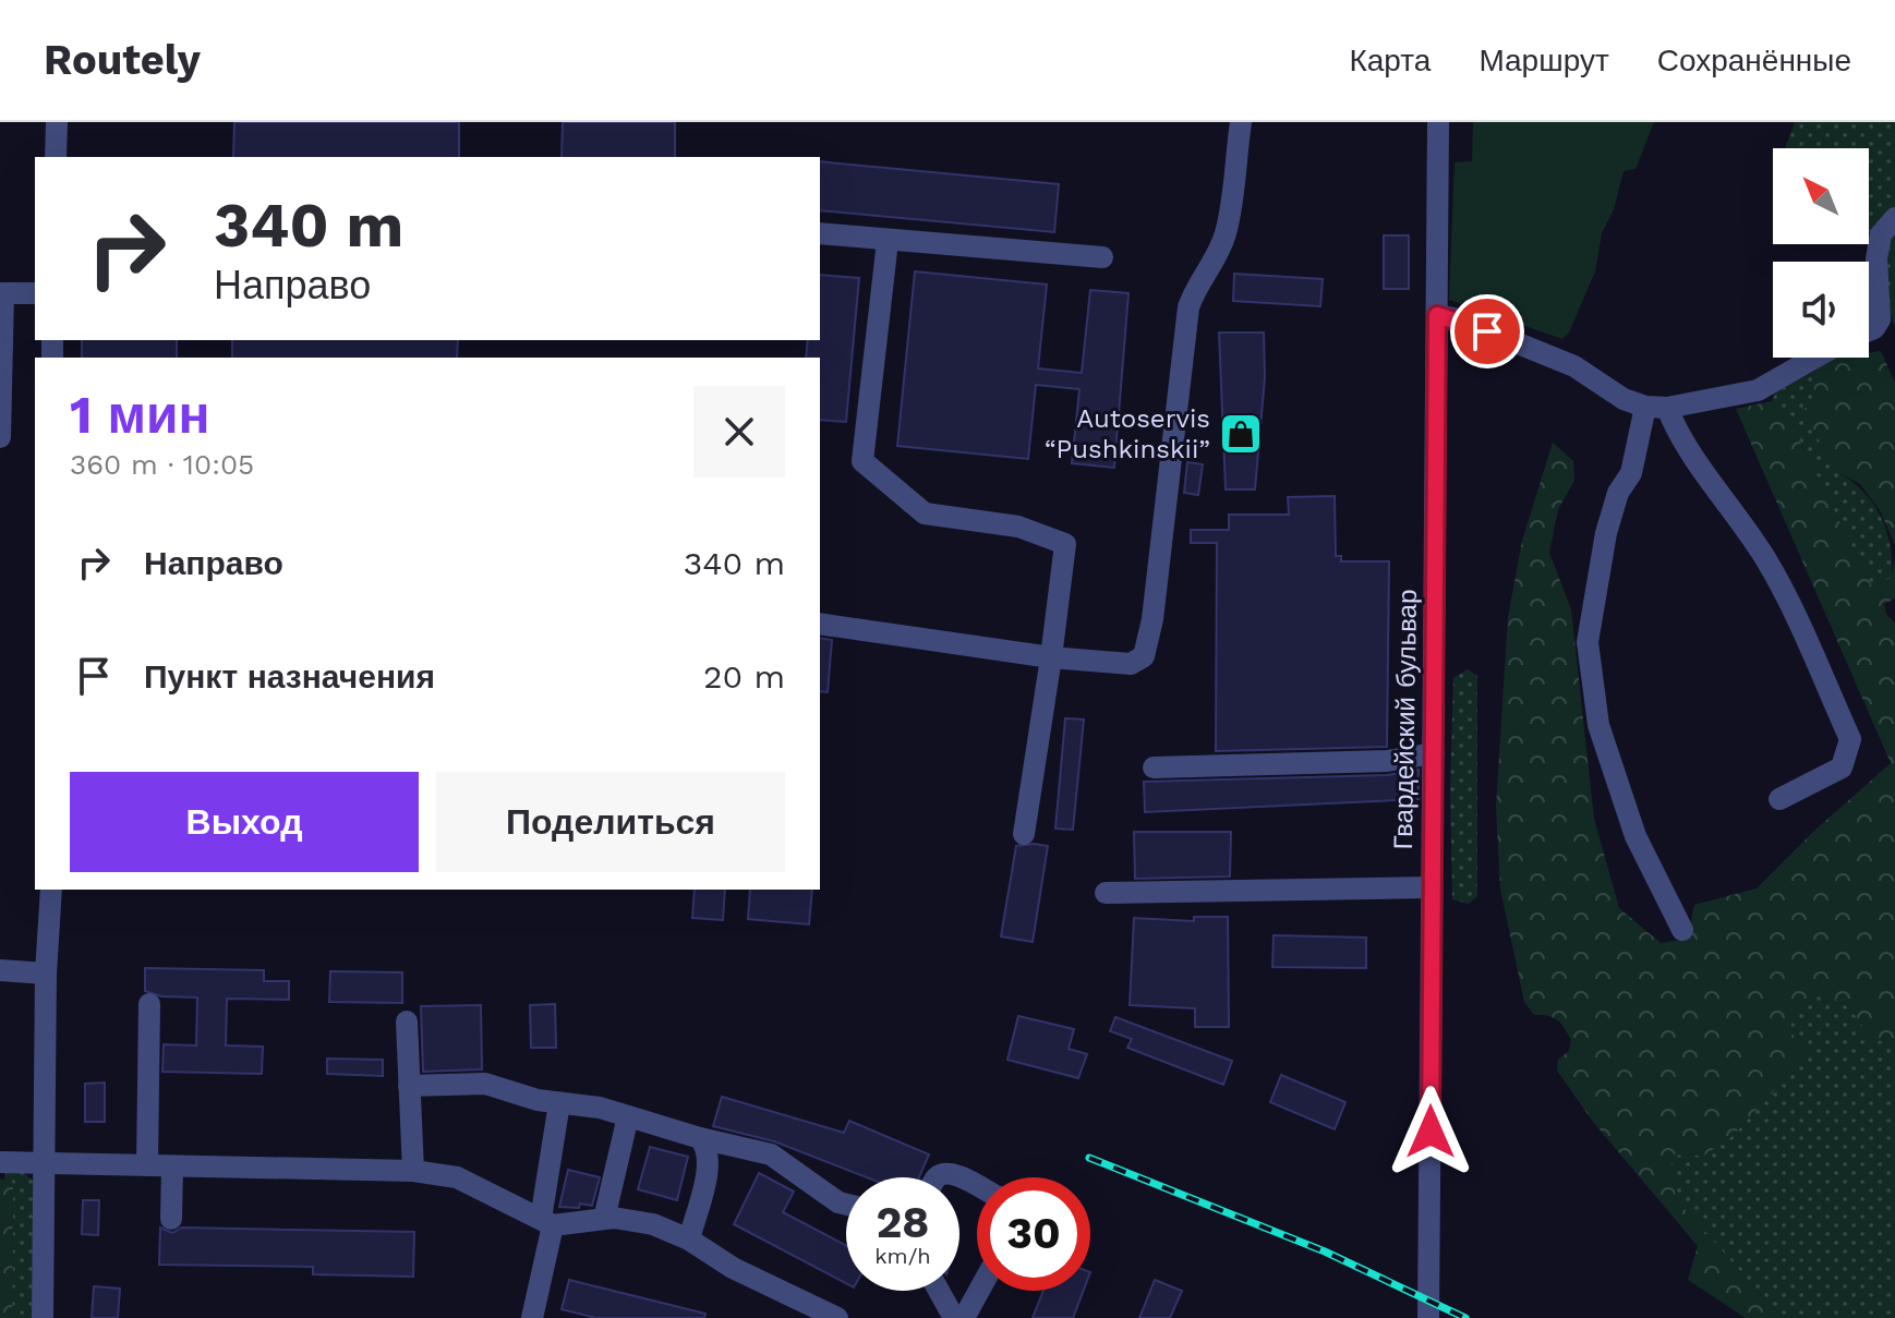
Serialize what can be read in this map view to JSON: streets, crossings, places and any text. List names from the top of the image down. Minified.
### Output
{"streets":{"street":["Гвардейский бульвар"]},"places":{"shop":["Autoservis “Pushkinskii”"]},"north":"top left","page":{"header":"Routely","nav":["Карта","Маршрут","Сохранённые"],"turn":["340 m","Направо"],"heading":["1 мин","360 m · 10:05"],"list":[{"name":"Направо","value":"340 m"},{"name":"Пункт назначения","value":"20 m"}],"buttons":["Выход","Поделиться"],"speed":"28 km/h","limit":"30"}}
